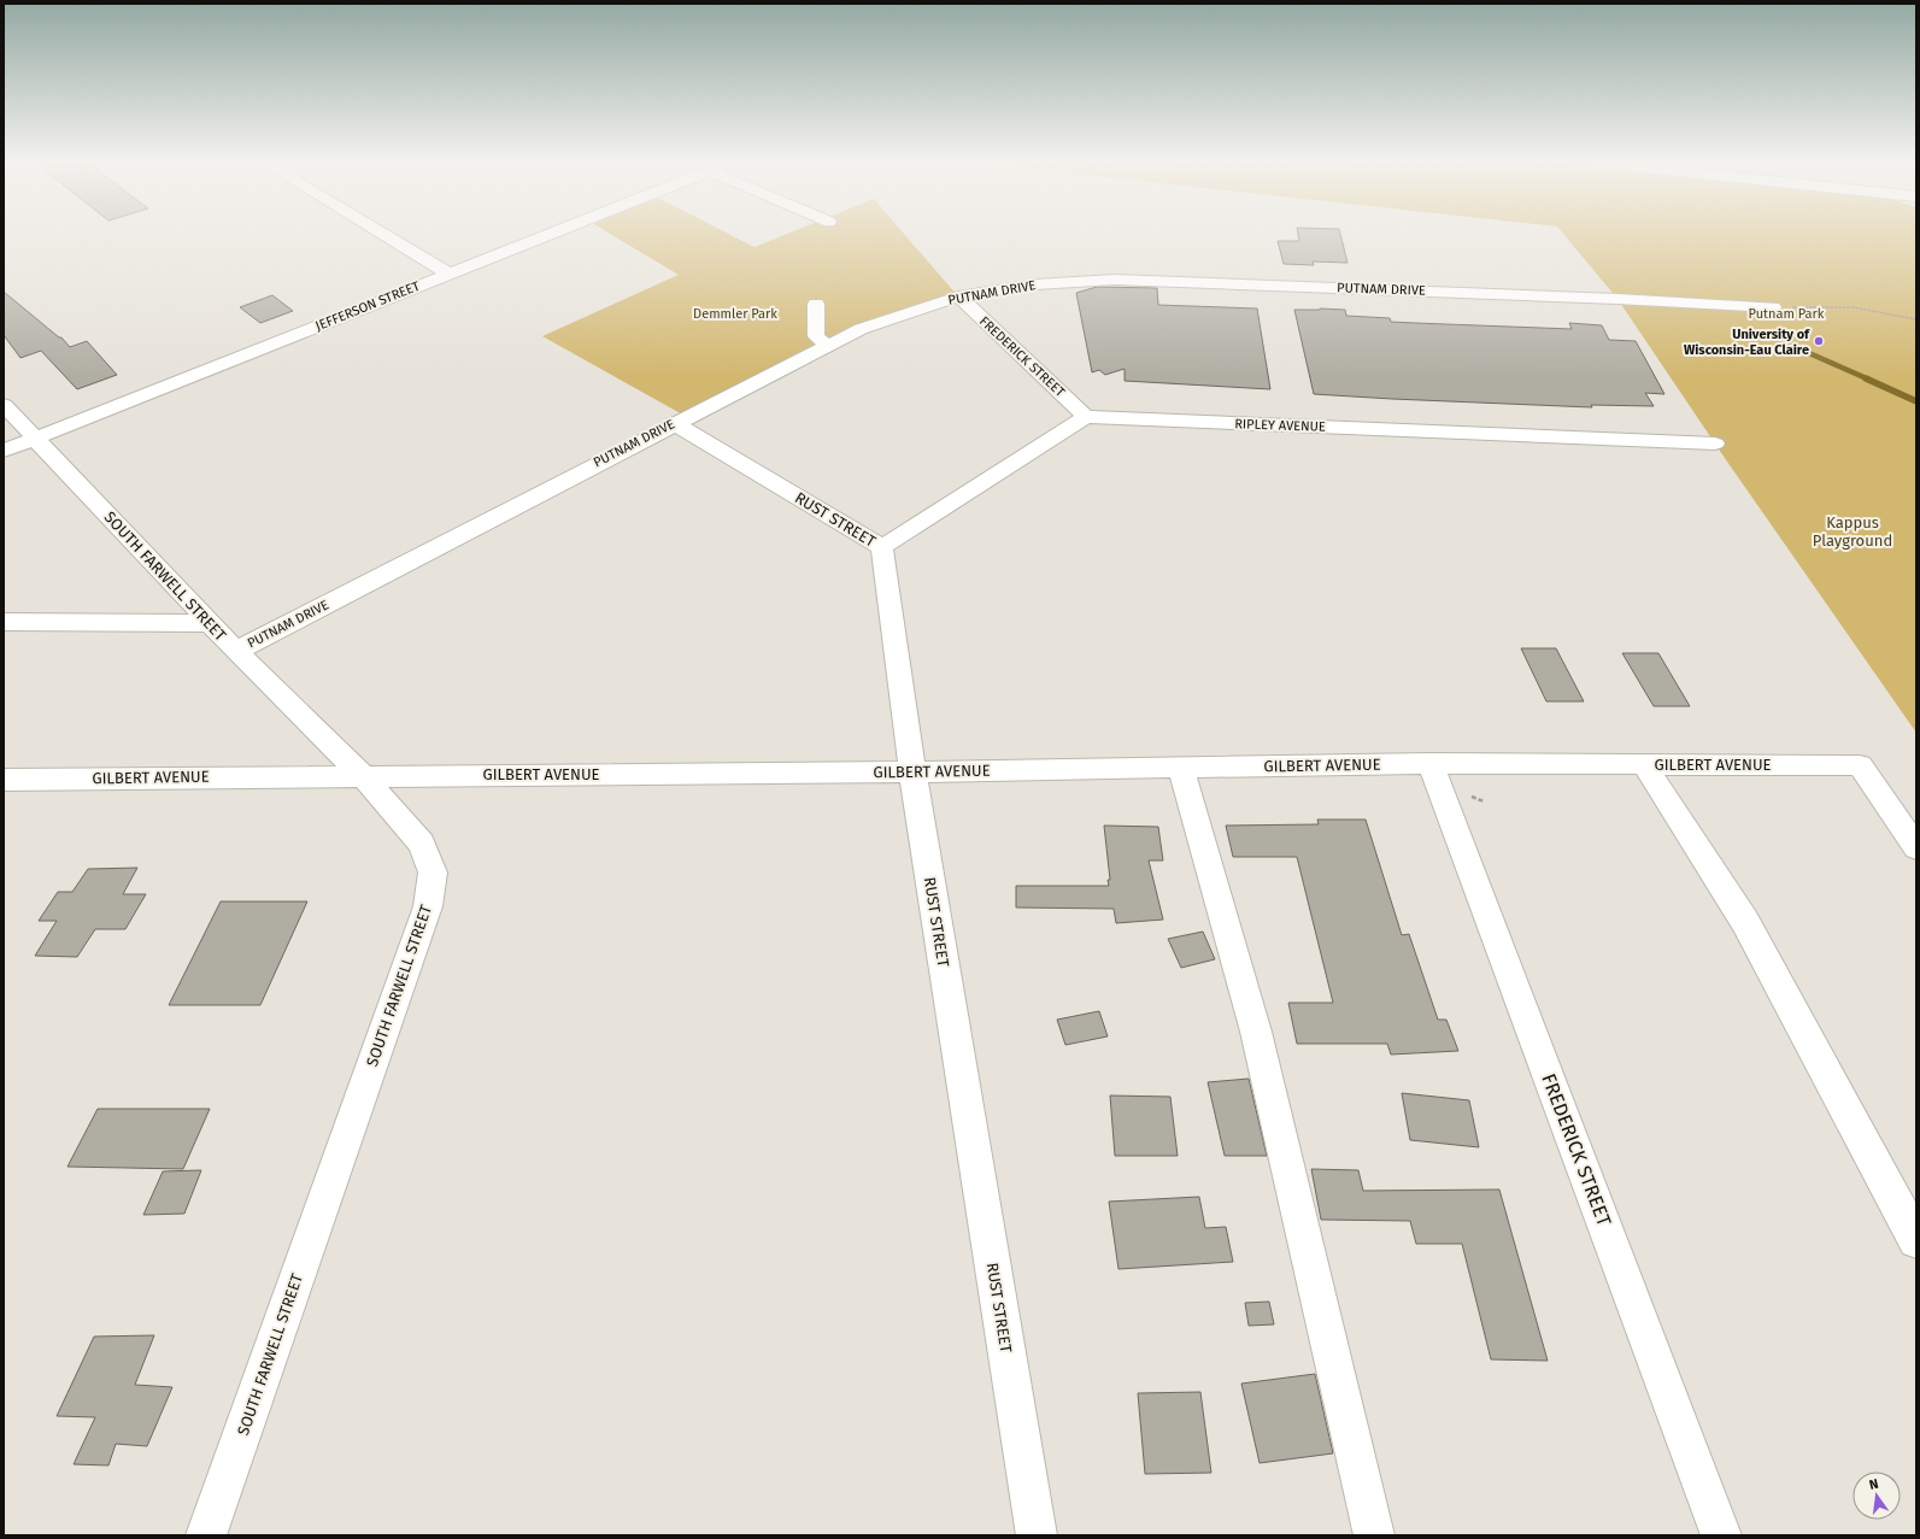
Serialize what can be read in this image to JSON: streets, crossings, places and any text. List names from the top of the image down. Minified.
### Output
{"streets":{"street":["PUTNAM DRIVE","JEFFERSON STREET","FREDERICK STREET","RIPLEY AVENUE","RUST STREET","SOUTH FARWELL STREET","GILBERT AVENUE"]},"crossings":[["PUTNAM DRIVE","FREDERICK STREET"],["PUTNAM DRIVE","RUST STREET"],["PUTNAM DRIVE","SOUTH FARWELL STREET"],["JEFFERSON STREET","SOUTH FARWELL STREET"],["FREDERICK STREET","RIPLEY AVENUE"],["FREDERICK STREET","GILBERT AVENUE"],["RUST STREET","GILBERT AVENUE"],["SOUTH FARWELL STREET","GILBERT AVENUE"]],"parks":["Demmler Park","Putnam Park","Kappus Playground"],"places":["University of Wisconsin-Eau Claire"],"north":"top"}
